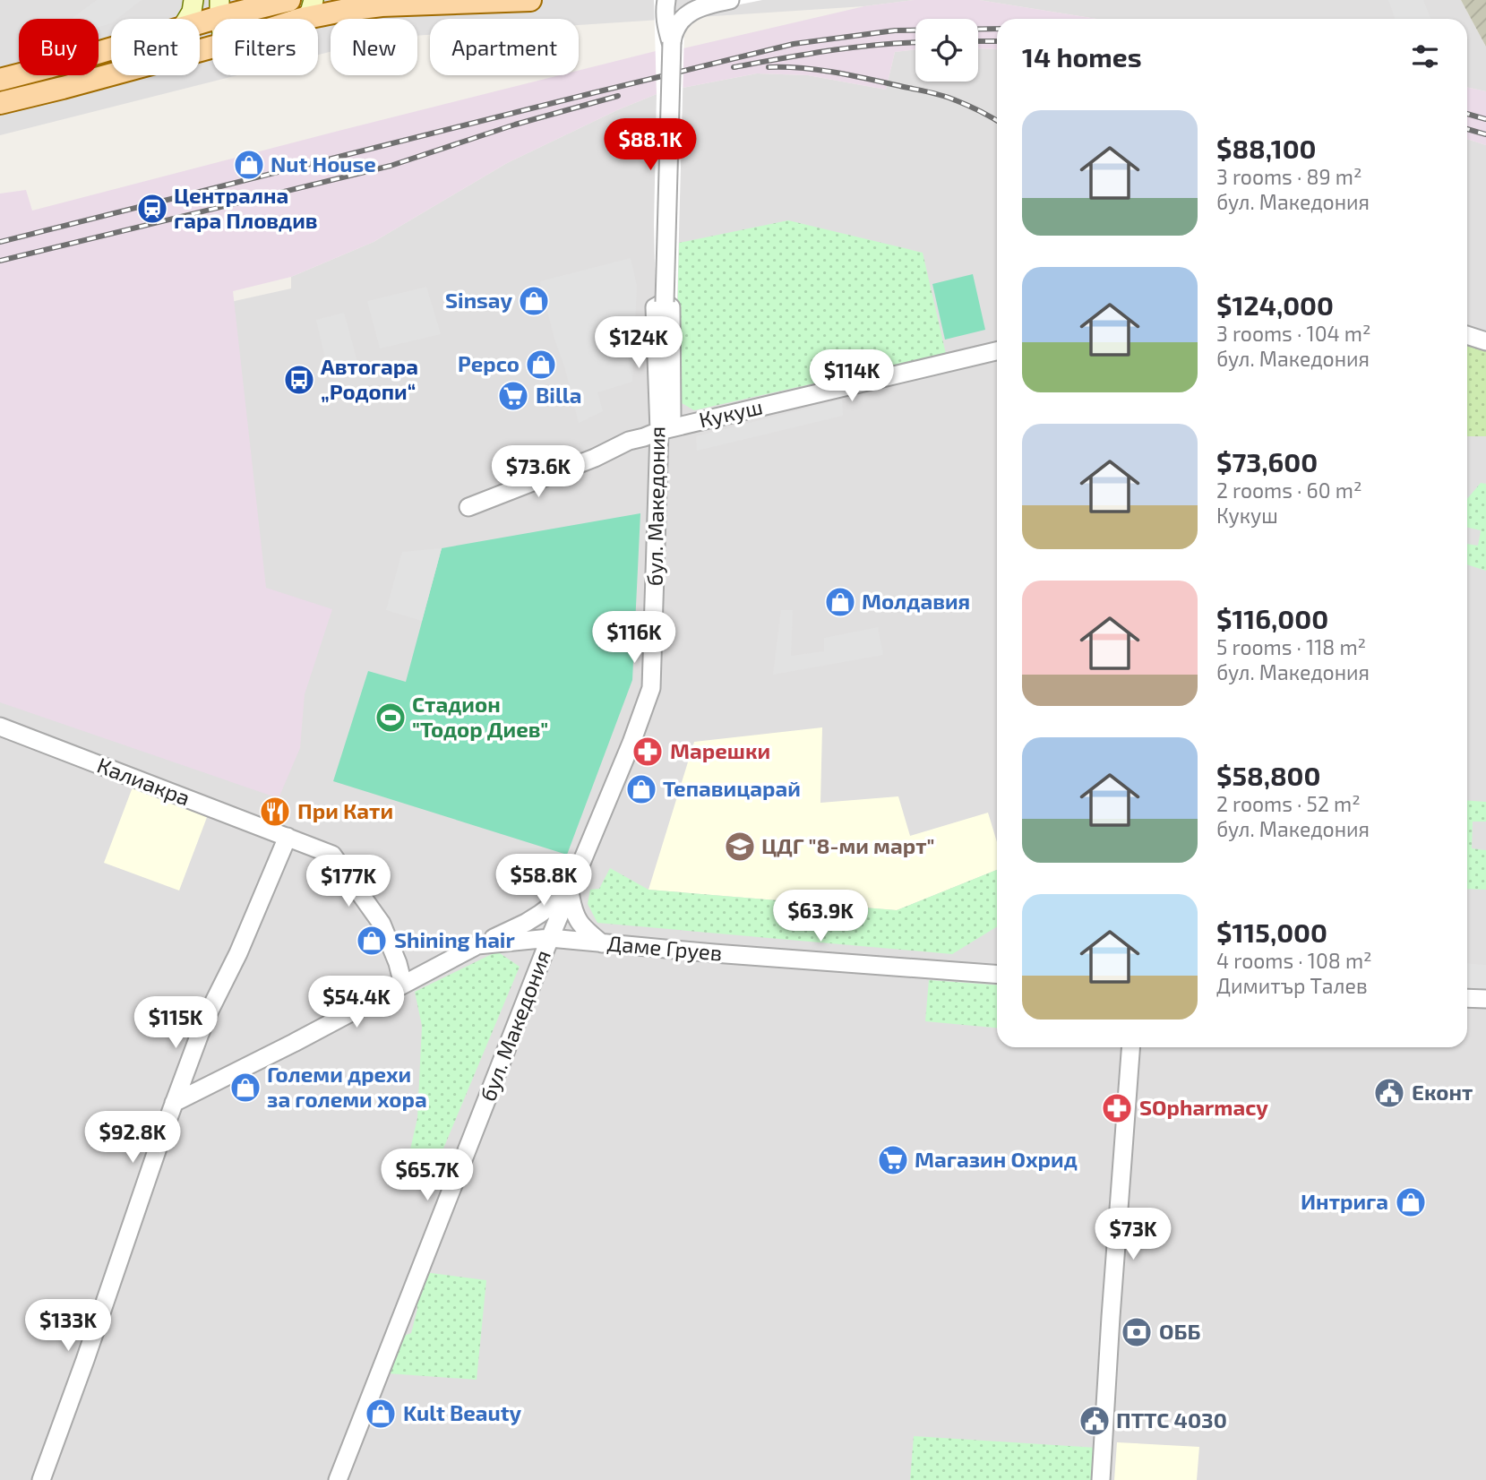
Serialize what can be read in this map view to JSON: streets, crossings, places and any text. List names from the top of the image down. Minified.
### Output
{"streets":{"street":["Кукуш","бул. Македония","Калиакра","Даме Груев"]},"crossings":[["Кукуш","бул. Македония"],["бул. Македония","Даме Груев"]],"places":{"shop":["Nut House","Sinsay","Pepco","Молдавия","Тепавицарай","Shining hair","Големи дрехи за големи хора","Интрига","Kult Beauty"],"station":["Централна гара Пловдив"],"bus stop":["Автогара „Родопи“"],"supermarket":["Billa","Магазин Охрид"],"sports":["Стадион \"Тодор Диев\""],"pharmacy":["Марешки","SOpharmacy"],"restaurant":["При Кати"],"school or university":["ЦДГ \"8-ми март\""],"public building":["Еконт","ПТТС 4030"],"bank":["ОББ"]},"page":{"chip":["Buy","Rent","Filters","New","Apartment"],"heading":"14 homes","list":[{"name":"$88,100","note":"3 rooms · 89 m² · бул. Македония"},{"name":"$124,000","note":"3 rooms · 104 m² · бул. Македония"},{"name":"$73,600","note":"2 rooms · 60 m² · Кукуш"},{"name":"$116,000","note":"5 rooms · 118 m² · бул. Македония"},{"name":"$58,800","note":"2 rooms · 52 m² · бул. Македония"},{"name":"$115,000","note":"4 rooms · 108 m² · Димитър Талев"}],"price":["$88.1K","$124K","$114K","$73.6K","$116K","$58.8K","$177K","$63.9K","$54.4K","$115K","$92.8K","$65.7K","$73K","$133K"]}}
